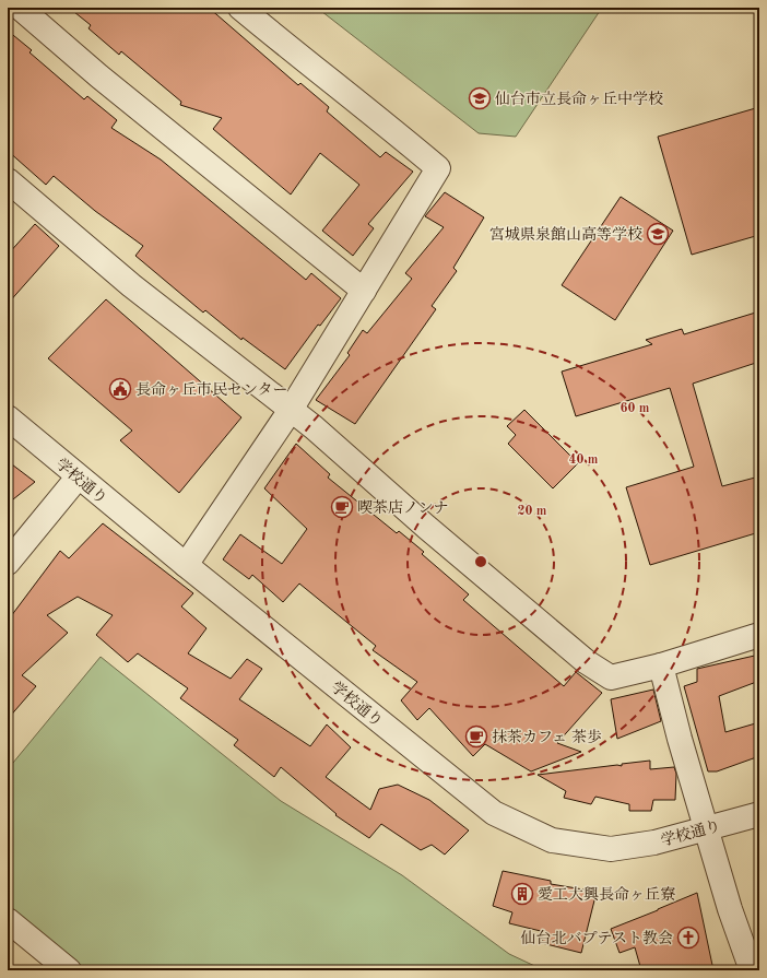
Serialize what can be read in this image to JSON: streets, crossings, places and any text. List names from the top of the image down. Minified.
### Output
{"streets":{"street":["学校通り"]},"places":{"school or university":["仙台市立長命ヶ丘中学校","宮城県泉館山高等学校"],"public building":["長命ヶ丘市民センター"],"cafe":["喫茶店ノンナ","抹茶カフェ 茶歩"],"building":["愛工大興長命ヶ丘寮"],"church":["仙台北バプテスト教会"]},"rings":["60 m","40 m","20 m"]}
